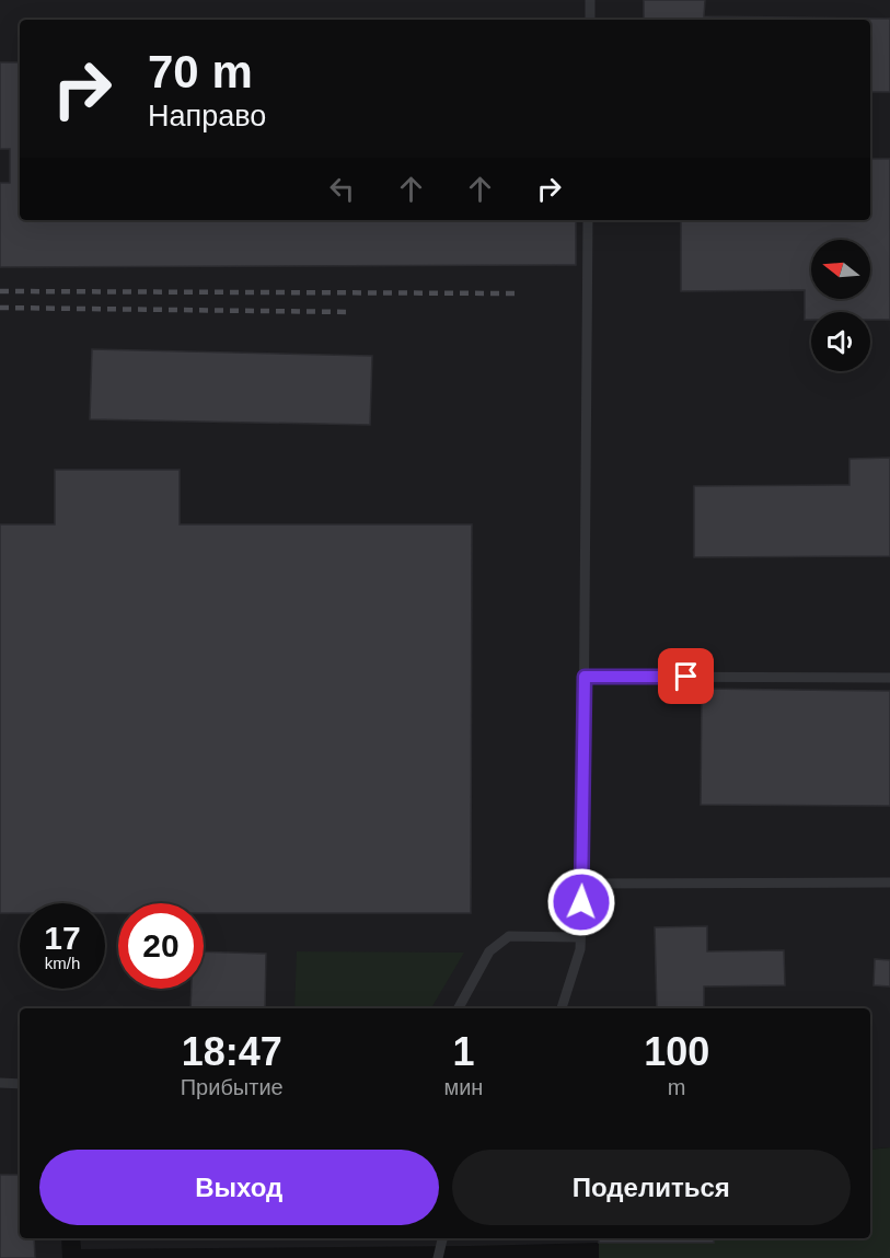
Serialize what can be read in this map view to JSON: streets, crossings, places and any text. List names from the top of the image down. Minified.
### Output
{"north":"left","page":{"turn":["70 m","Направо"],"speed":"17 km/h","limit":"20","eta":["18:47","Прибытие","1","мин","100","m"],"buttons":["Выход","Поделиться"]}}
